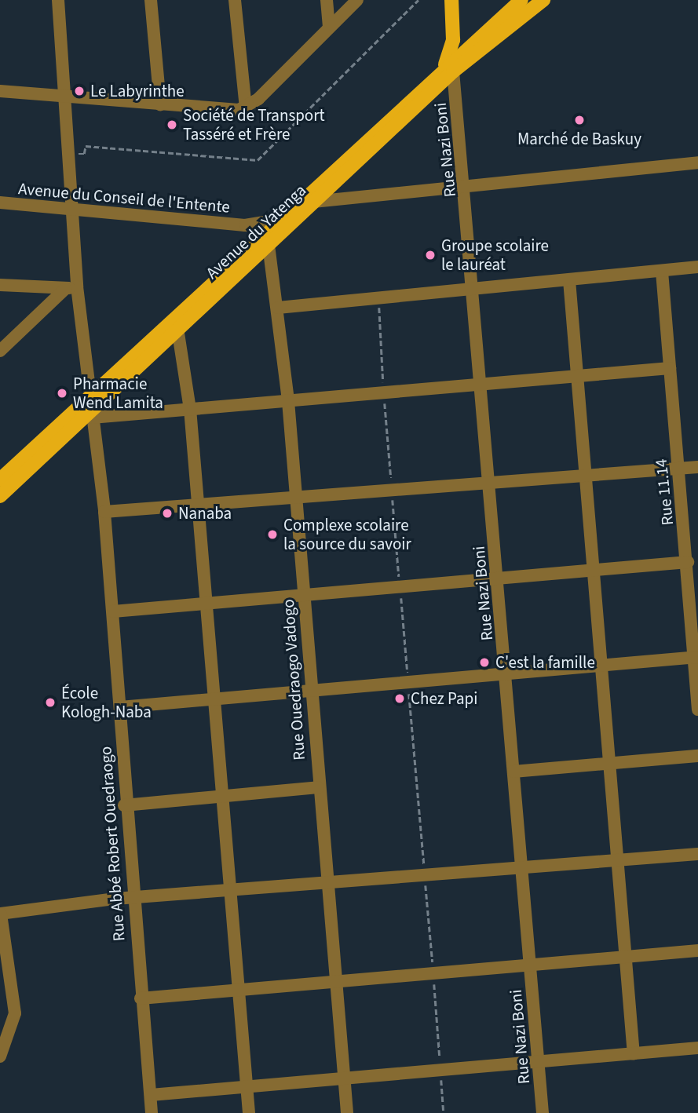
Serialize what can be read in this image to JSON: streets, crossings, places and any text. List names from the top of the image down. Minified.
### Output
{"streets":{"main road":["Avenue du Yatenga"],"street":["Rue Nazi Boni","Avenue du Conseil de l'Entente","Rue 11.14","Rue Ouedraogo Vadogo","Rue Abbé Robert Ouedraogo"]},"crossings":[["Rue Nazi Boni","Avenue du Yatenga"],["Avenue du Conseil de l'Entente","Avenue du Yatenga"],["Avenue du Conseil de l'Entente","Rue Abbé Robert Ouedraogo"],["Avenue du Yatenga","Rue Ouedraogo Vadogo"],["Avenue du Yatenga","Rue Abbé Robert Ouedraogo"]],"places":["Le Labyrinthe","Marché de Baskuy","Société de Transport Tasséré et Frère","Groupe scolaire le lauréat","Pharmacie Wend Lamita","Nanaba","Complexe scolaire la source du savoir","C'est la famille","Chez Papi","École Kologh-Naba"]}
